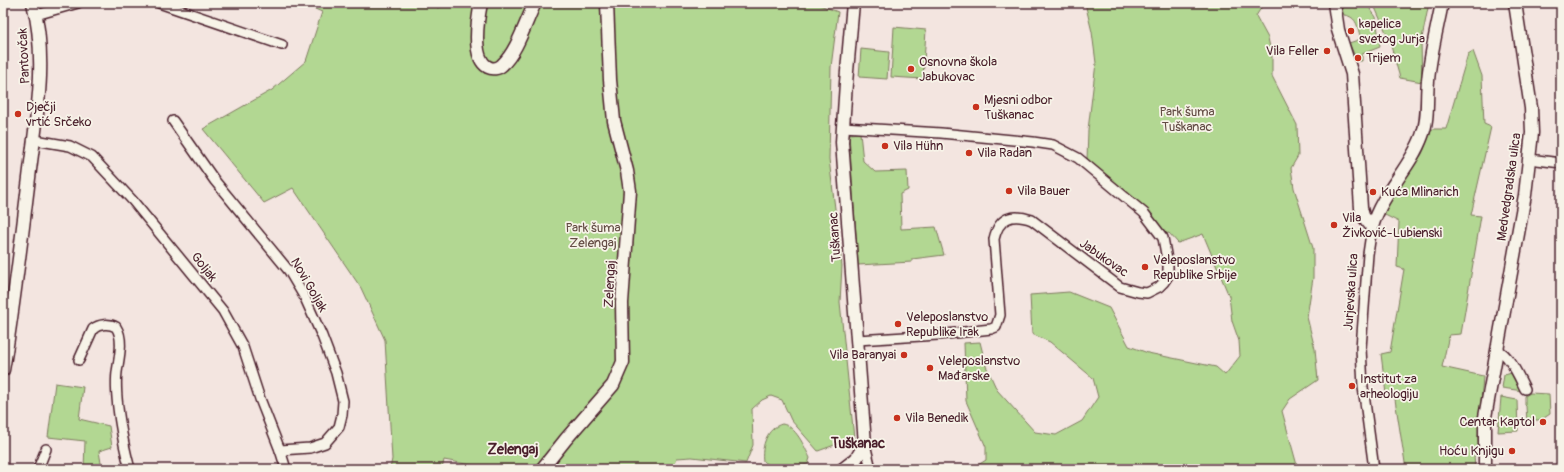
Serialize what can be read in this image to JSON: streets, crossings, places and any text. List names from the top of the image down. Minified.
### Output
{"streets":{"street":["Pantovčak","Medvedgradska ulica","Tuškanac","Jabukovac","Goljak","Zelengaj","Novi Goljak","Jurjevska ulica"]},"crossings":[["Pantovčak","Goljak"],["Tuškanac","Jabukovac"],["Goljak","Novi Goljak"]],"districts":["Tuškanac","Zelengaj"],"parks":["Park šuma Tuškanac","Park šuma Zelengaj"],"places":["kapelica svetog Jurja","Vila Feller","Trijem","Osnovna škola Jabukovac","Mjesni odbor Tuškanac","Dječji vrtić Srčeko","Vila Hühn","Vila Radan","Vila Bauer","Kuća Mlinarich","Vila Živković-Lubienski","Veleposlanstvo Republike Srbije","Veleposlanstvo Republike Irak","Vila Baranyai","Veleposlanstvo Mađarske","Institut za arheologiju","Vila Benedik","Centar Kaptol","Hoću Knjigu"]}
